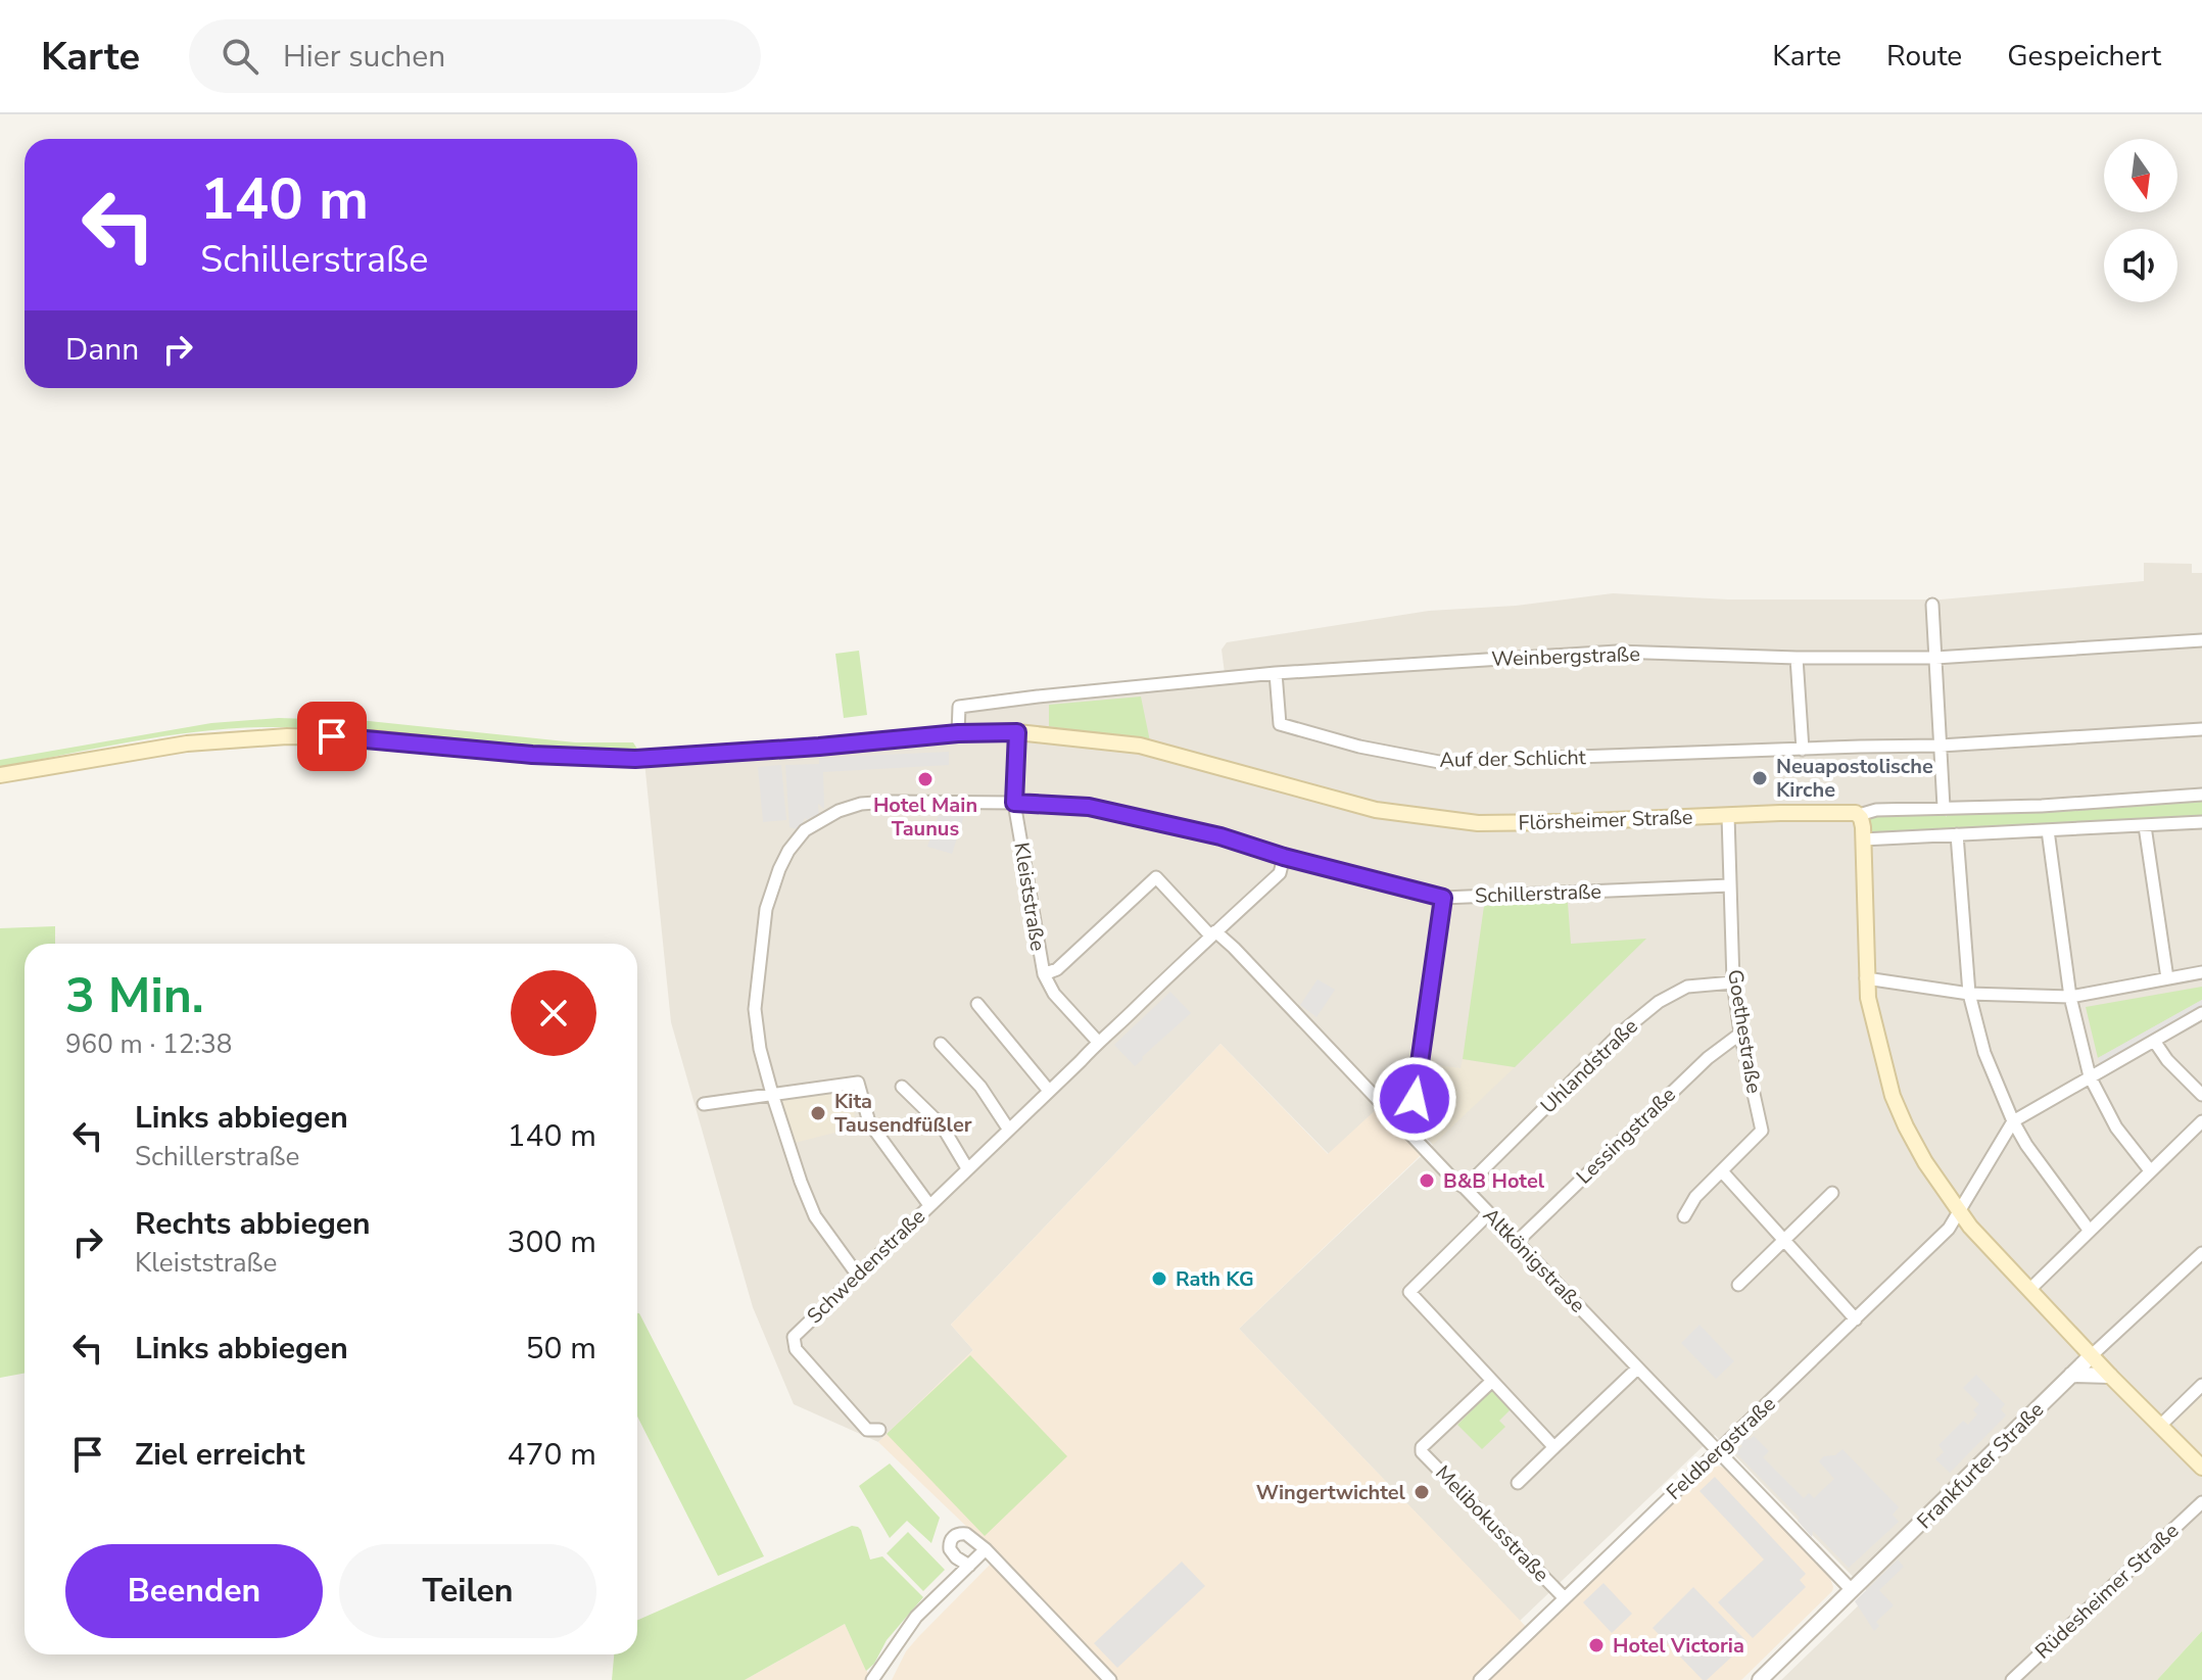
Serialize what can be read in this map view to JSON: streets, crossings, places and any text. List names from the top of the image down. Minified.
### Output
{"streets":{"main road":["Flörsheimer Straße"],"street":["Weinbergstraße","Auf der Schlicht","Schillerstraße","Kleiststraße","Goethestraße","Uhlandstraße","Lessingstraße","Altkönigstraße","Schwedenstraße","Feldbergstraße","Frankfurter Straße","Melibokusstraße","Rüdesheimer Straße"]},"crossings":[["Weinbergstraße","Auf der Schlicht"],["Weinbergstraße","Flörsheimer Straße"],["Flörsheimer Straße","Kleiststraße"],["Flörsheimer Straße","Goethestraße"],["Schillerstraße","Kleiststraße"],["Schillerstraße","Goethestraße"],["Schillerstraße","Schwedenstraße"],["Kleiststraße","Schwedenstraße"],["Goethestraße","Uhlandstraße"],["Goethestraße","Lessingstraße"],["Uhlandstraße","Altkönigstraße"],["Lessingstraße","Altkönigstraße"],["Altkönigstraße","Schwedenstraße"],["Altkönigstraße","Feldbergstraße"],["Altkönigstraße","Frankfurter Straße"],["Feldbergstraße","Melibokusstraße"]],"places":["Neuapostolische Kirche","Hotel Main Taunus","Kita Tausendfüßler","B&B Hotel","Rath KG","Wingertwichtel","Hotel Victoria"],"north":"bottom","page":{"header":"Karte","search":"Hier suchen","nav":["Karte","Route","Gespeichert"],"turn":["140 m","Schillerstraße"],"then":"Dann","heading":["3 Min.","960 m · 12:38"],"list":[{"name":"Links abbiegen","note":"Schillerstraße","value":"140 m"},{"name":"Rechts abbiegen","note":"Kleiststraße","value":"300 m"},{"name":"Links abbiegen","value":"50 m"},{"name":"Ziel erreicht","value":"470 m"}],"buttons":["Beenden","Teilen"]}}
